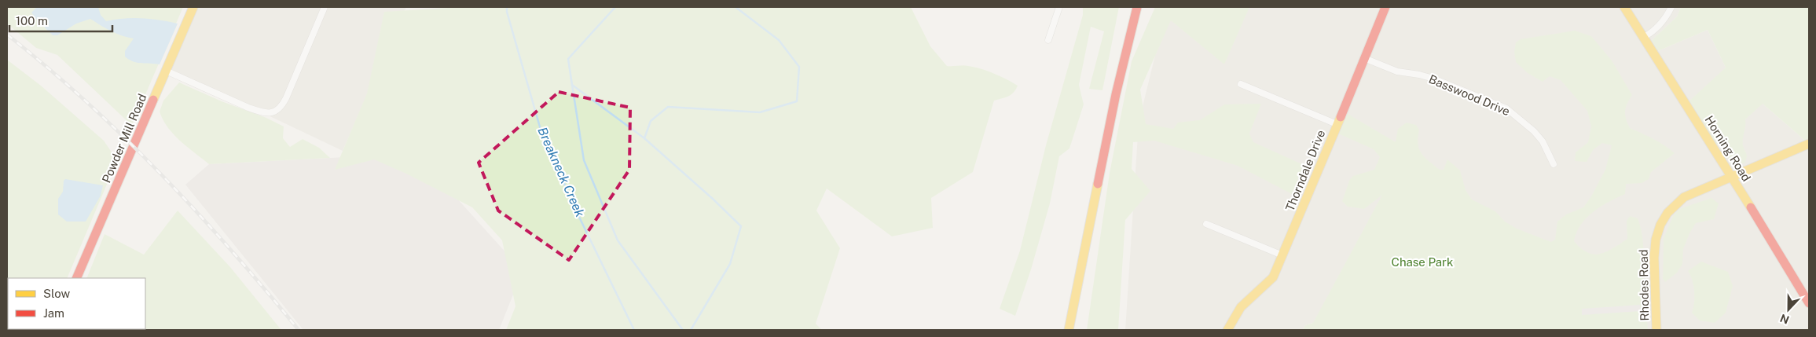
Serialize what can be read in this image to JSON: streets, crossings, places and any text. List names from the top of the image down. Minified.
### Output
{"streets":{"street":["Basswood Drive","Powder Mill Road","Horning Road","Thorndale Drive","Rhodes Road"]},"crossings":[["Basswood Drive","Thorndale Drive"],["Horning Road","Rhodes Road"]],"water":["Breakneck Creek"],"parks":["Chase Park"],"legend":["Slow","Jam"],"scale_bar":"100 m","north":"bottom"}
